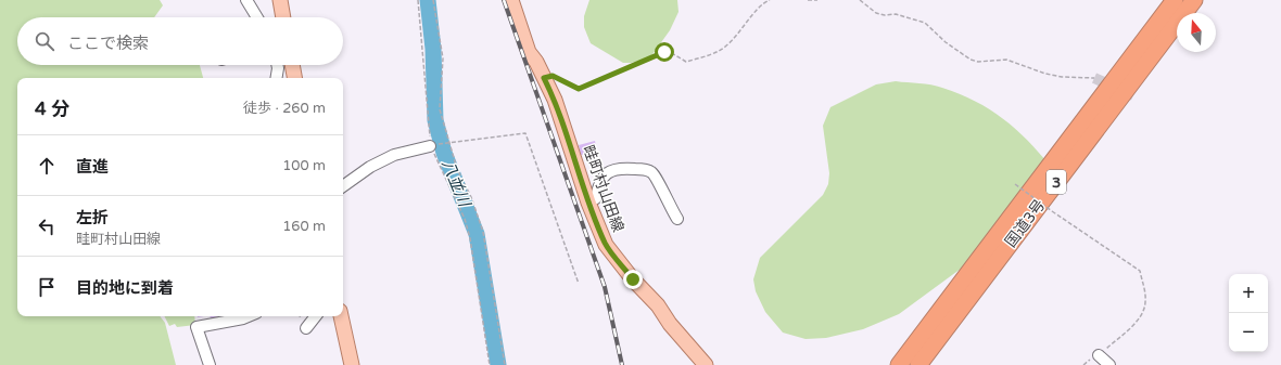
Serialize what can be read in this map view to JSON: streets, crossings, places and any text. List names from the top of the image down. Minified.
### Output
{"streets":{"highway":["3","国道3号"],"main road":["畦町村山田線"]},"water":["八並川"],"north":"top","page":{"search":"ここで検索","heading":["4 分","徒歩 · 260 m"],"list":[["直進","100 m"],["左折","畦町村山田線","160 m"],"目的地に到着"],"map_buttons":["+","−"]}}
